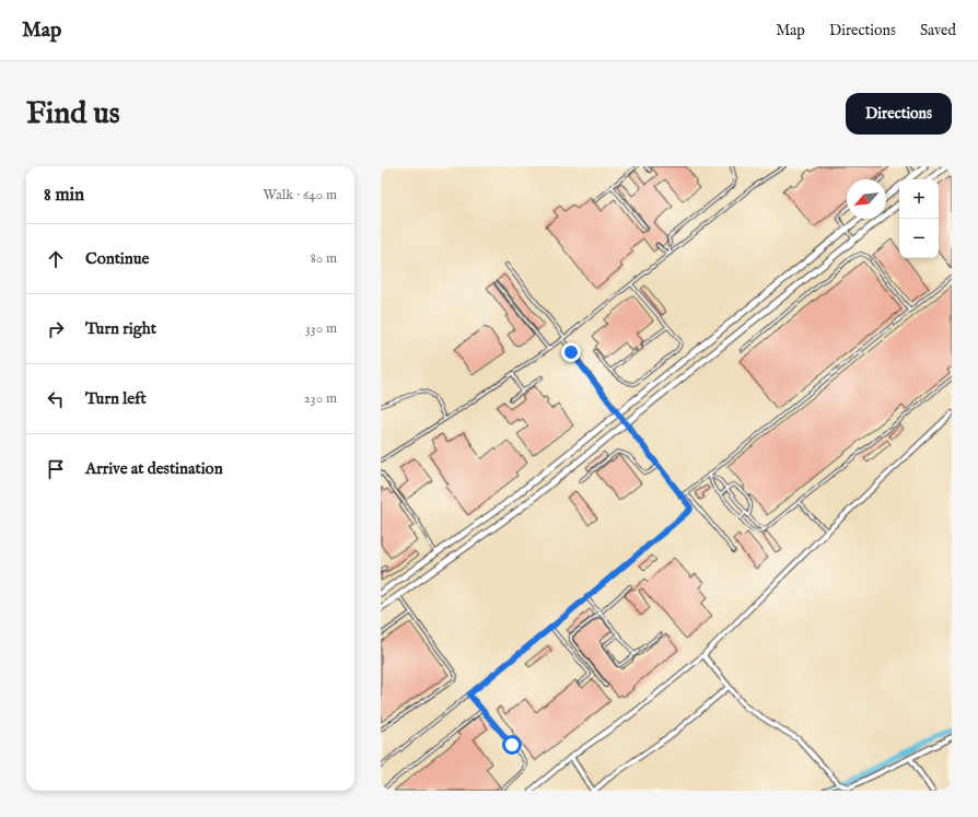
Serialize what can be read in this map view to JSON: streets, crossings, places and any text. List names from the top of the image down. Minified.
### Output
{"north":"bottom left","page":{"header":"Map","nav":["Map","Directions","Saved"],"buttons":"Directions","title":"Find us","heading":["8 min","Walk · 640 m"],"map_buttons":["+","−"],"list":[["Continue","80 m"],["Turn right","330 m"],["Turn left","230 m"],"Arrive at destination"]}}
